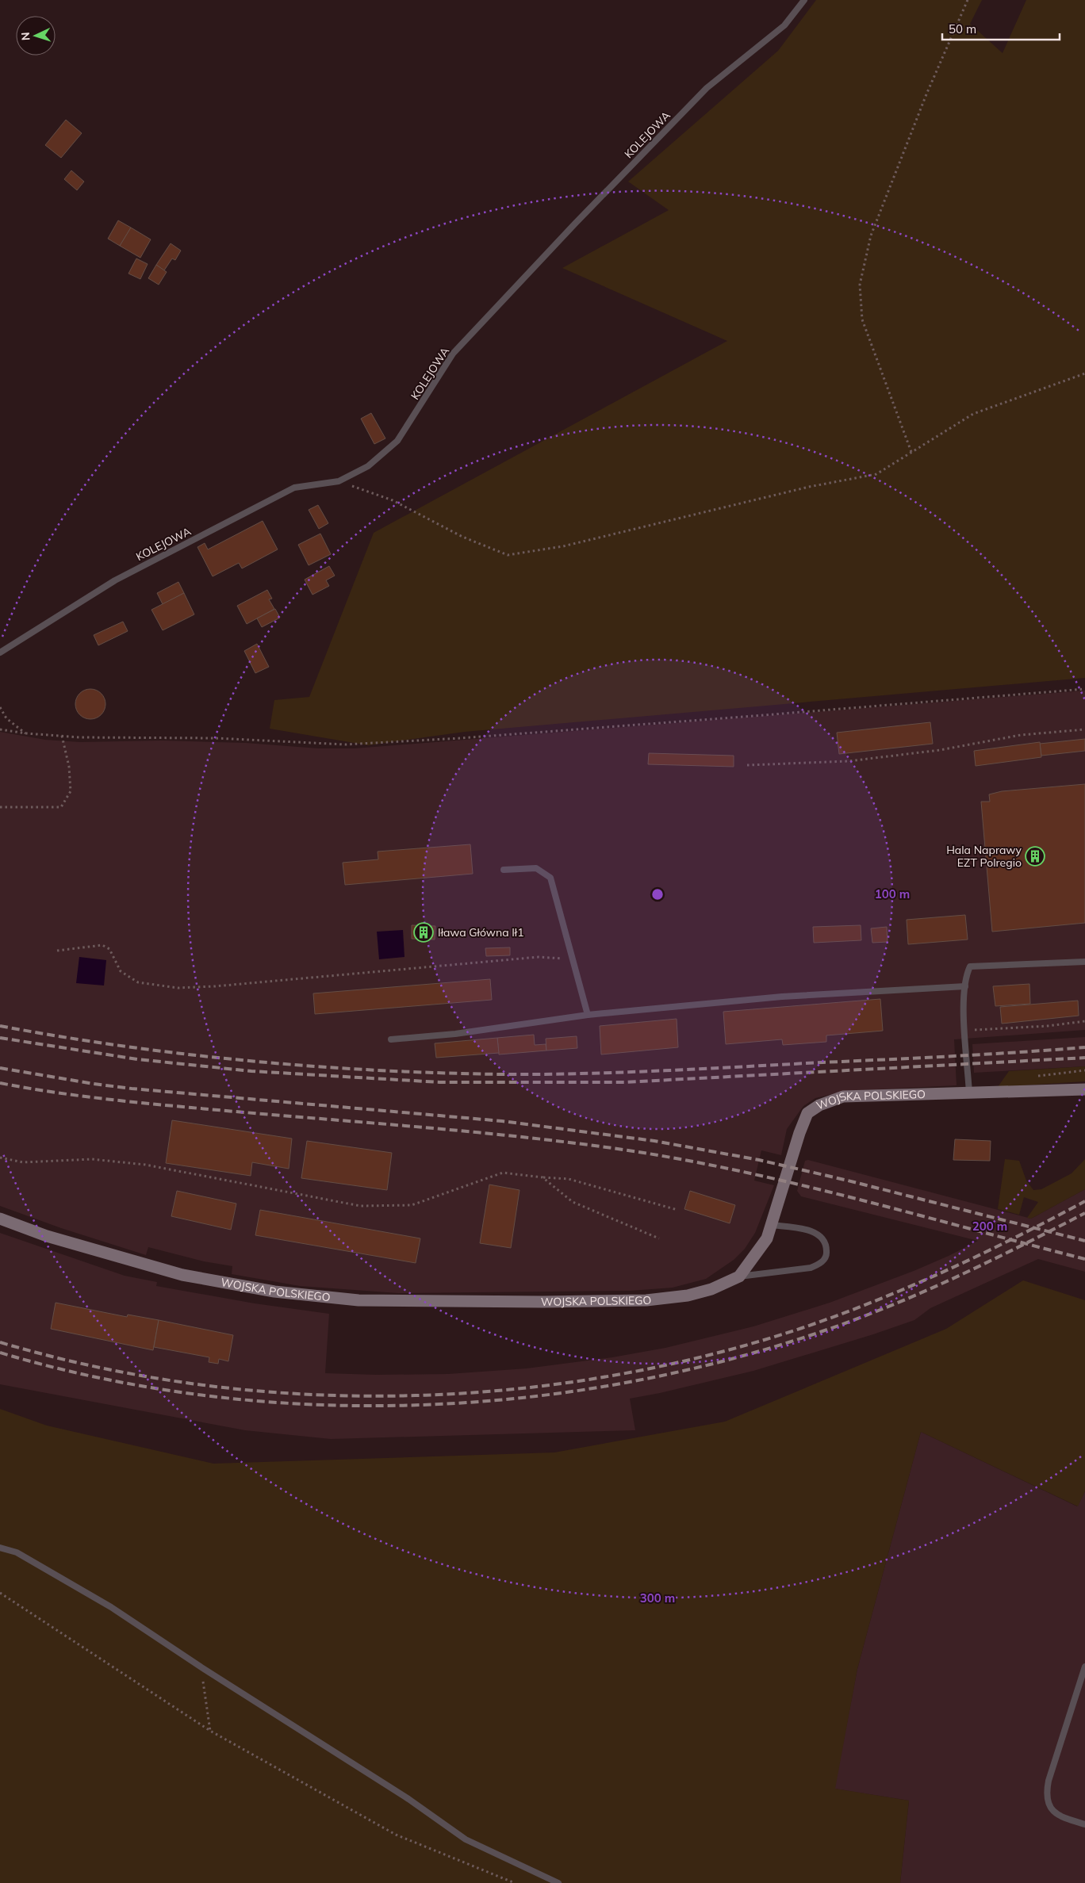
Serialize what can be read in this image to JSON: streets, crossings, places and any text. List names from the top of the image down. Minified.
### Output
{"streets":{"street":["WOJSKA POLSKIEGO"],"lane":["KOLEJOWA"]},"places":{"building":["Hala Naprawy EZT Polregio","Iława Główna Ił1"]},"scale_bar":"50 m","north":"left","rings":["100 m","200 m","300 m"]}
